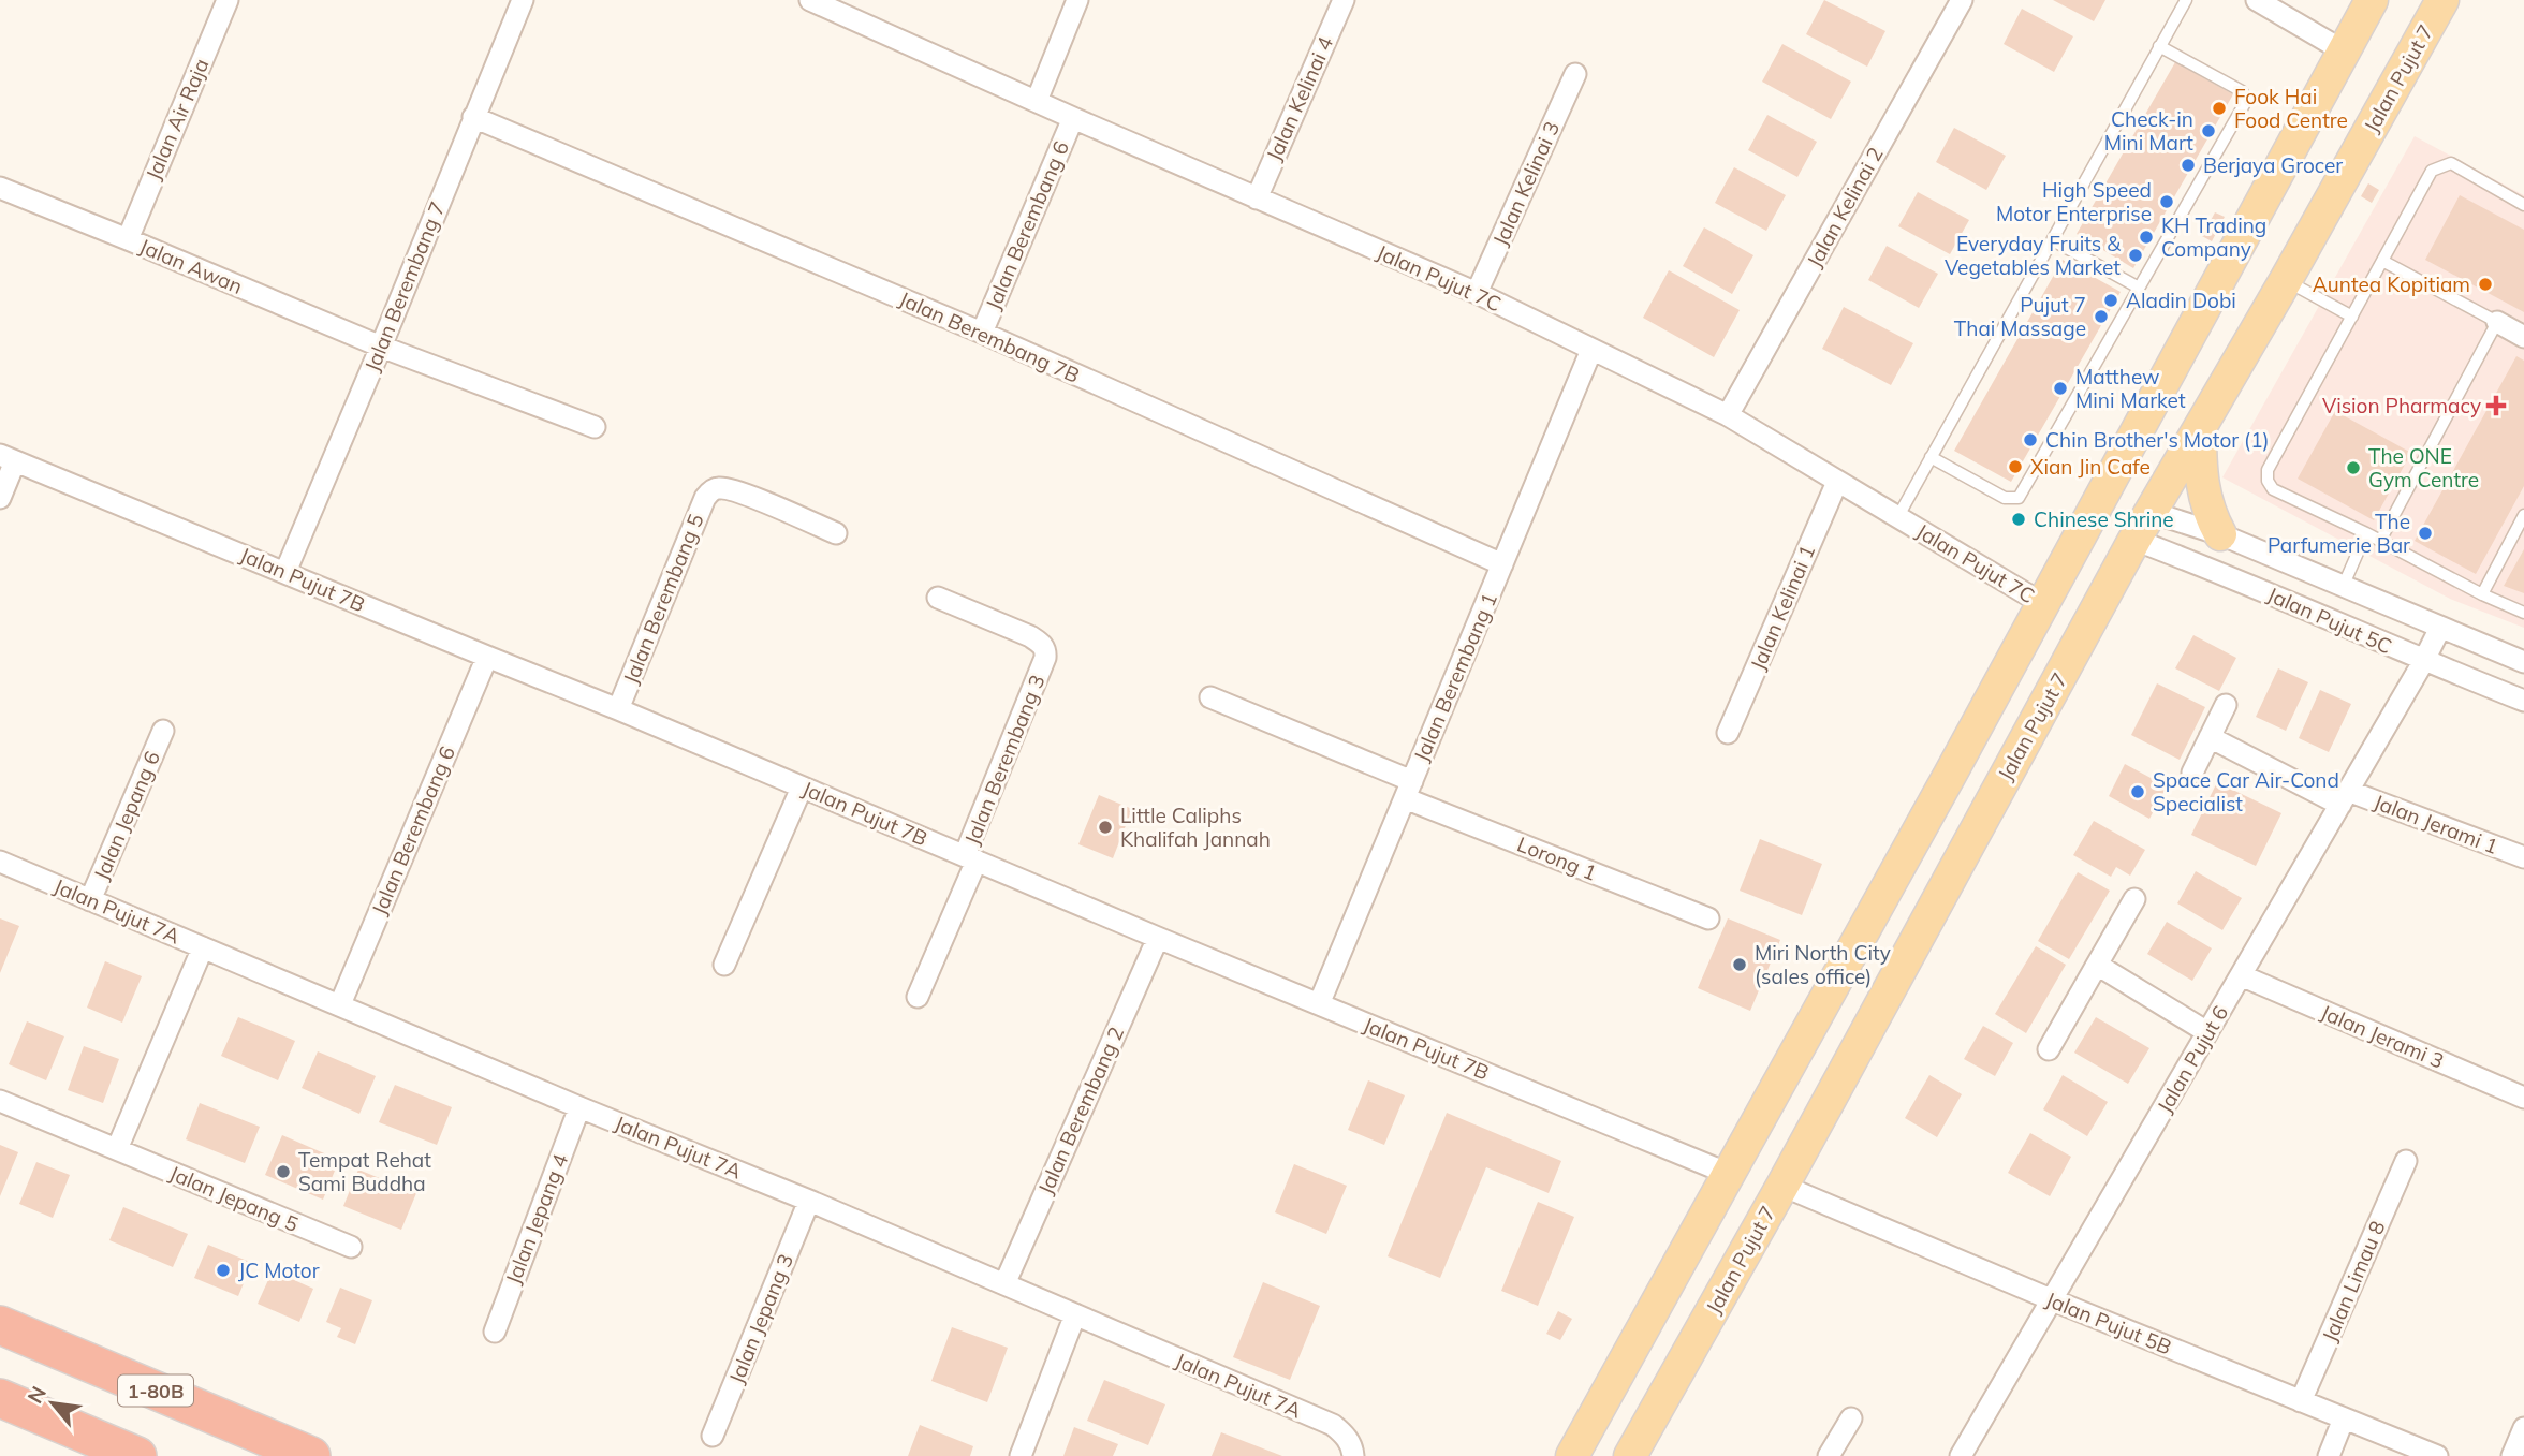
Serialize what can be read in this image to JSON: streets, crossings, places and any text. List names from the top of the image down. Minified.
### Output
{"streets":{"highway":["1-80B"],"main road":["Jalan Pujut 7"],"street":["Jalan Kelinai 4","Jalan Air Raja","Jalan Kelinai 3","Jalan Kelinai 2","Jalan Berembang 6","Jalan Awan","Jalan Pujut 7C","Jalan Berembang 7","Jalan Berembang 7B","Jalan Pujut 7B","Jalan Berembang 5","Jalan Kelinai 1","Jalan Pujut 5C","Jalan Berembang 1","Jalan Berembang 3","Jalan Jepang 6","Jalan Jerami 1","Lorong 1","Jalan Pujut 7A","Jalan Jerami 3","Jalan Pujut 6","Jalan Berembang 2","Jalan Jepang 5","Jalan Jepang 4","Jalan Limau 8","Jalan Jepang 3","Jalan Pujut 5B"]},"crossings":[["Jalan Pujut 7","Jalan Pujut 5C"],["Jalan Pujut 7","Jalan Pujut 5B"],["Jalan Kelinai 4","Jalan Pujut 7C"],["Jalan Air Raja","Jalan Awan"],["Jalan Kelinai 3","Jalan Pujut 7C"],["Jalan Kelinai 2","Jalan Pujut 7C"],["Jalan Berembang 6","Jalan Pujut 7C"],["Jalan Berembang 6","Jalan Berembang 7B"],["Jalan Berembang 6","Jalan Pujut 7B"],["Jalan Berembang 6","Jalan Pujut 7A"],["Jalan Awan","Jalan Berembang 7"],["Jalan Pujut 7C","Jalan Kelinai 1"],["Jalan Pujut 7C","Jalan Berembang 1"],["Jalan Berembang 7","Jalan Berembang 7B"],["Jalan Berembang 7","Jalan Pujut 7B"],["Jalan Berembang 7B","Jalan Berembang 1"],["Jalan Pujut 7B","Jalan Berembang 5"],["Jalan Pujut 7B","Jalan Berembang 1"],["Jalan Pujut 7B","Jalan Berembang 3"],["Jalan Pujut 7B","Jalan Berembang 2"],["Jalan Pujut 5C","Jalan Pujut 6"],["Jalan Berembang 1","Lorong 1"],["Jalan Jepang 6","Jalan Pujut 7A"],["Jalan Jerami 1","Jalan Pujut 6"],["Jalan Pujut 7A","Jalan Berembang 2"],["Jalan Pujut 7A","Jalan Jepang 4"],["Jalan Pujut 7A","Jalan Jepang 3"],["Jalan Jerami 3","Jalan Pujut 6"],["Jalan Pujut 6","Jalan Pujut 5B"],["Jalan Limau 8","Jalan Pujut 5B"]],"places":{"other":["Fook Hai Food Centre","Check-in Mini Mart","Berjaya Grocer","High Speed Motor Enterprise","KH Trading Company","Everyday Fruits & Vegetables Market","Auntea Kopitiam","Aladin Dobi","Pujut 7 Thai Massage","Matthew Mini Market","Chin Brother's Motor (1)","Xian Jin Cafe","The ONE Gym Centre","Chinese Shrine","The Parfumerie Bar","Space Car Air-Cond Specialist","Little Caliphs Khalifah Jannah","Miri North City (sales office)","Tempat Rehat Sami Buddha","JC Motor"],"health":["Vision Pharmacy"]},"north":"top left"}
